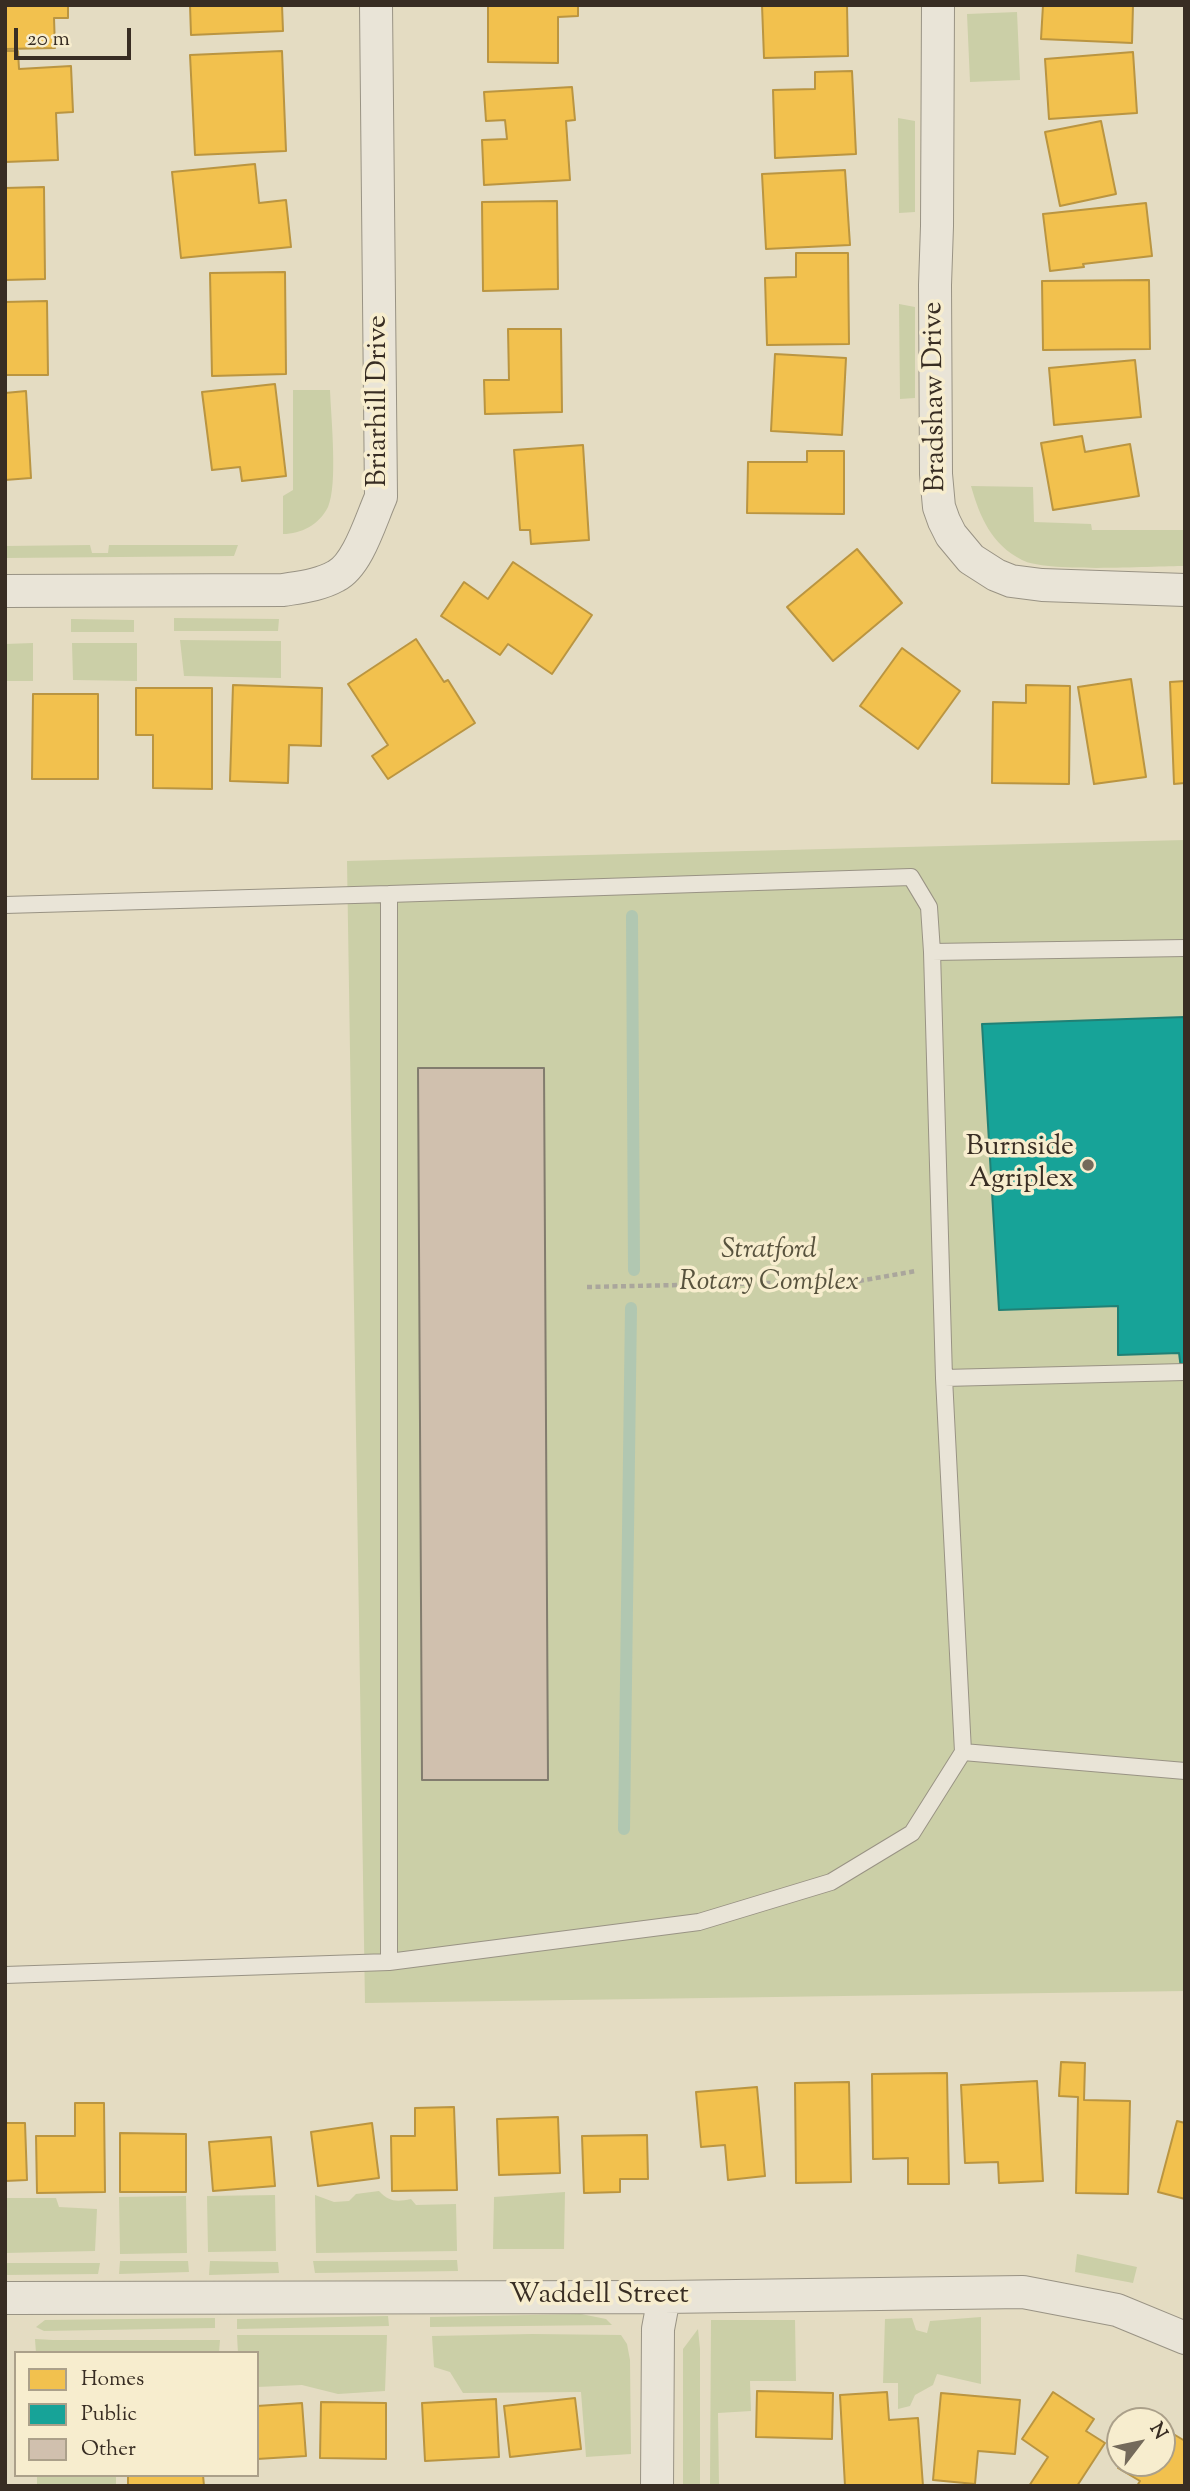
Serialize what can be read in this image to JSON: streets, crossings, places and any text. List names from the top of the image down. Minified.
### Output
{"streets":{"street":["Bradshaw Drive","Briarhill Drive","Waddell Street"]},"parks":["Stratford Rotary Complex"],"places":["Burnside Agriplex"],"legend":["Homes","Public","Other"],"scale_bar":"20 m","north":"top right"}
